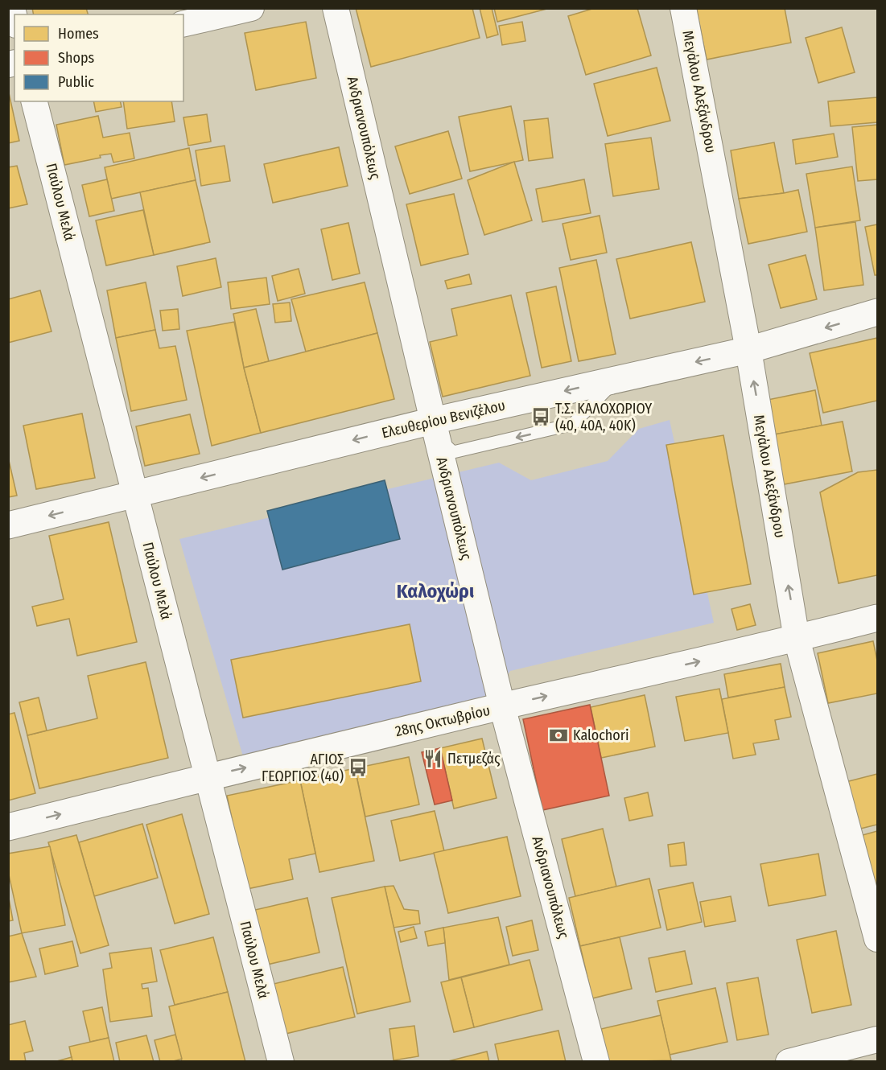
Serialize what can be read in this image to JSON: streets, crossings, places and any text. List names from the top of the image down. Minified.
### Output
{"streets":{"main road":["Ελευθερίου Βενιζέλου","28ης Οκτωβρίου"],"street":["Μεγάλου Αλεξάνδρου","Ανδριανουπόλεως","Παύλου Μελά"]},"crossings":[["Μεγάλου Αλεξάνδρου","Ελευθερίου Βενιζέλου"],["Μεγάλου Αλεξάνδρου","28ης Οκτωβρίου"],["Ανδριανουπόλεως","Ελευθερίου Βενιζέλου"],["Ανδριανουπόλεως","28ης Οκτωβρίου"],["Παύλου Μελά","Ελευθερίου Βενιζέλου"],["Παύλου Μελά","28ης Οκτωβρίου"]],"one_way":["Ελευθερίου Βενιζέλου","28ης Οκτωβρίου"],"districts":["Καλοχώρι"],"places":{"bus stop":["Τ.Σ. ΚΑΛΟΧΩΡΙΟΥ (40, 40Α, 40Κ)","ΑΓΙΟΣ ΓΕΩΡΓΙΟΣ (40)"],"bank":["Kalochori"],"restaurant":["Πετμεζάς"]},"legend":["Homes","Shops","Public"]}
